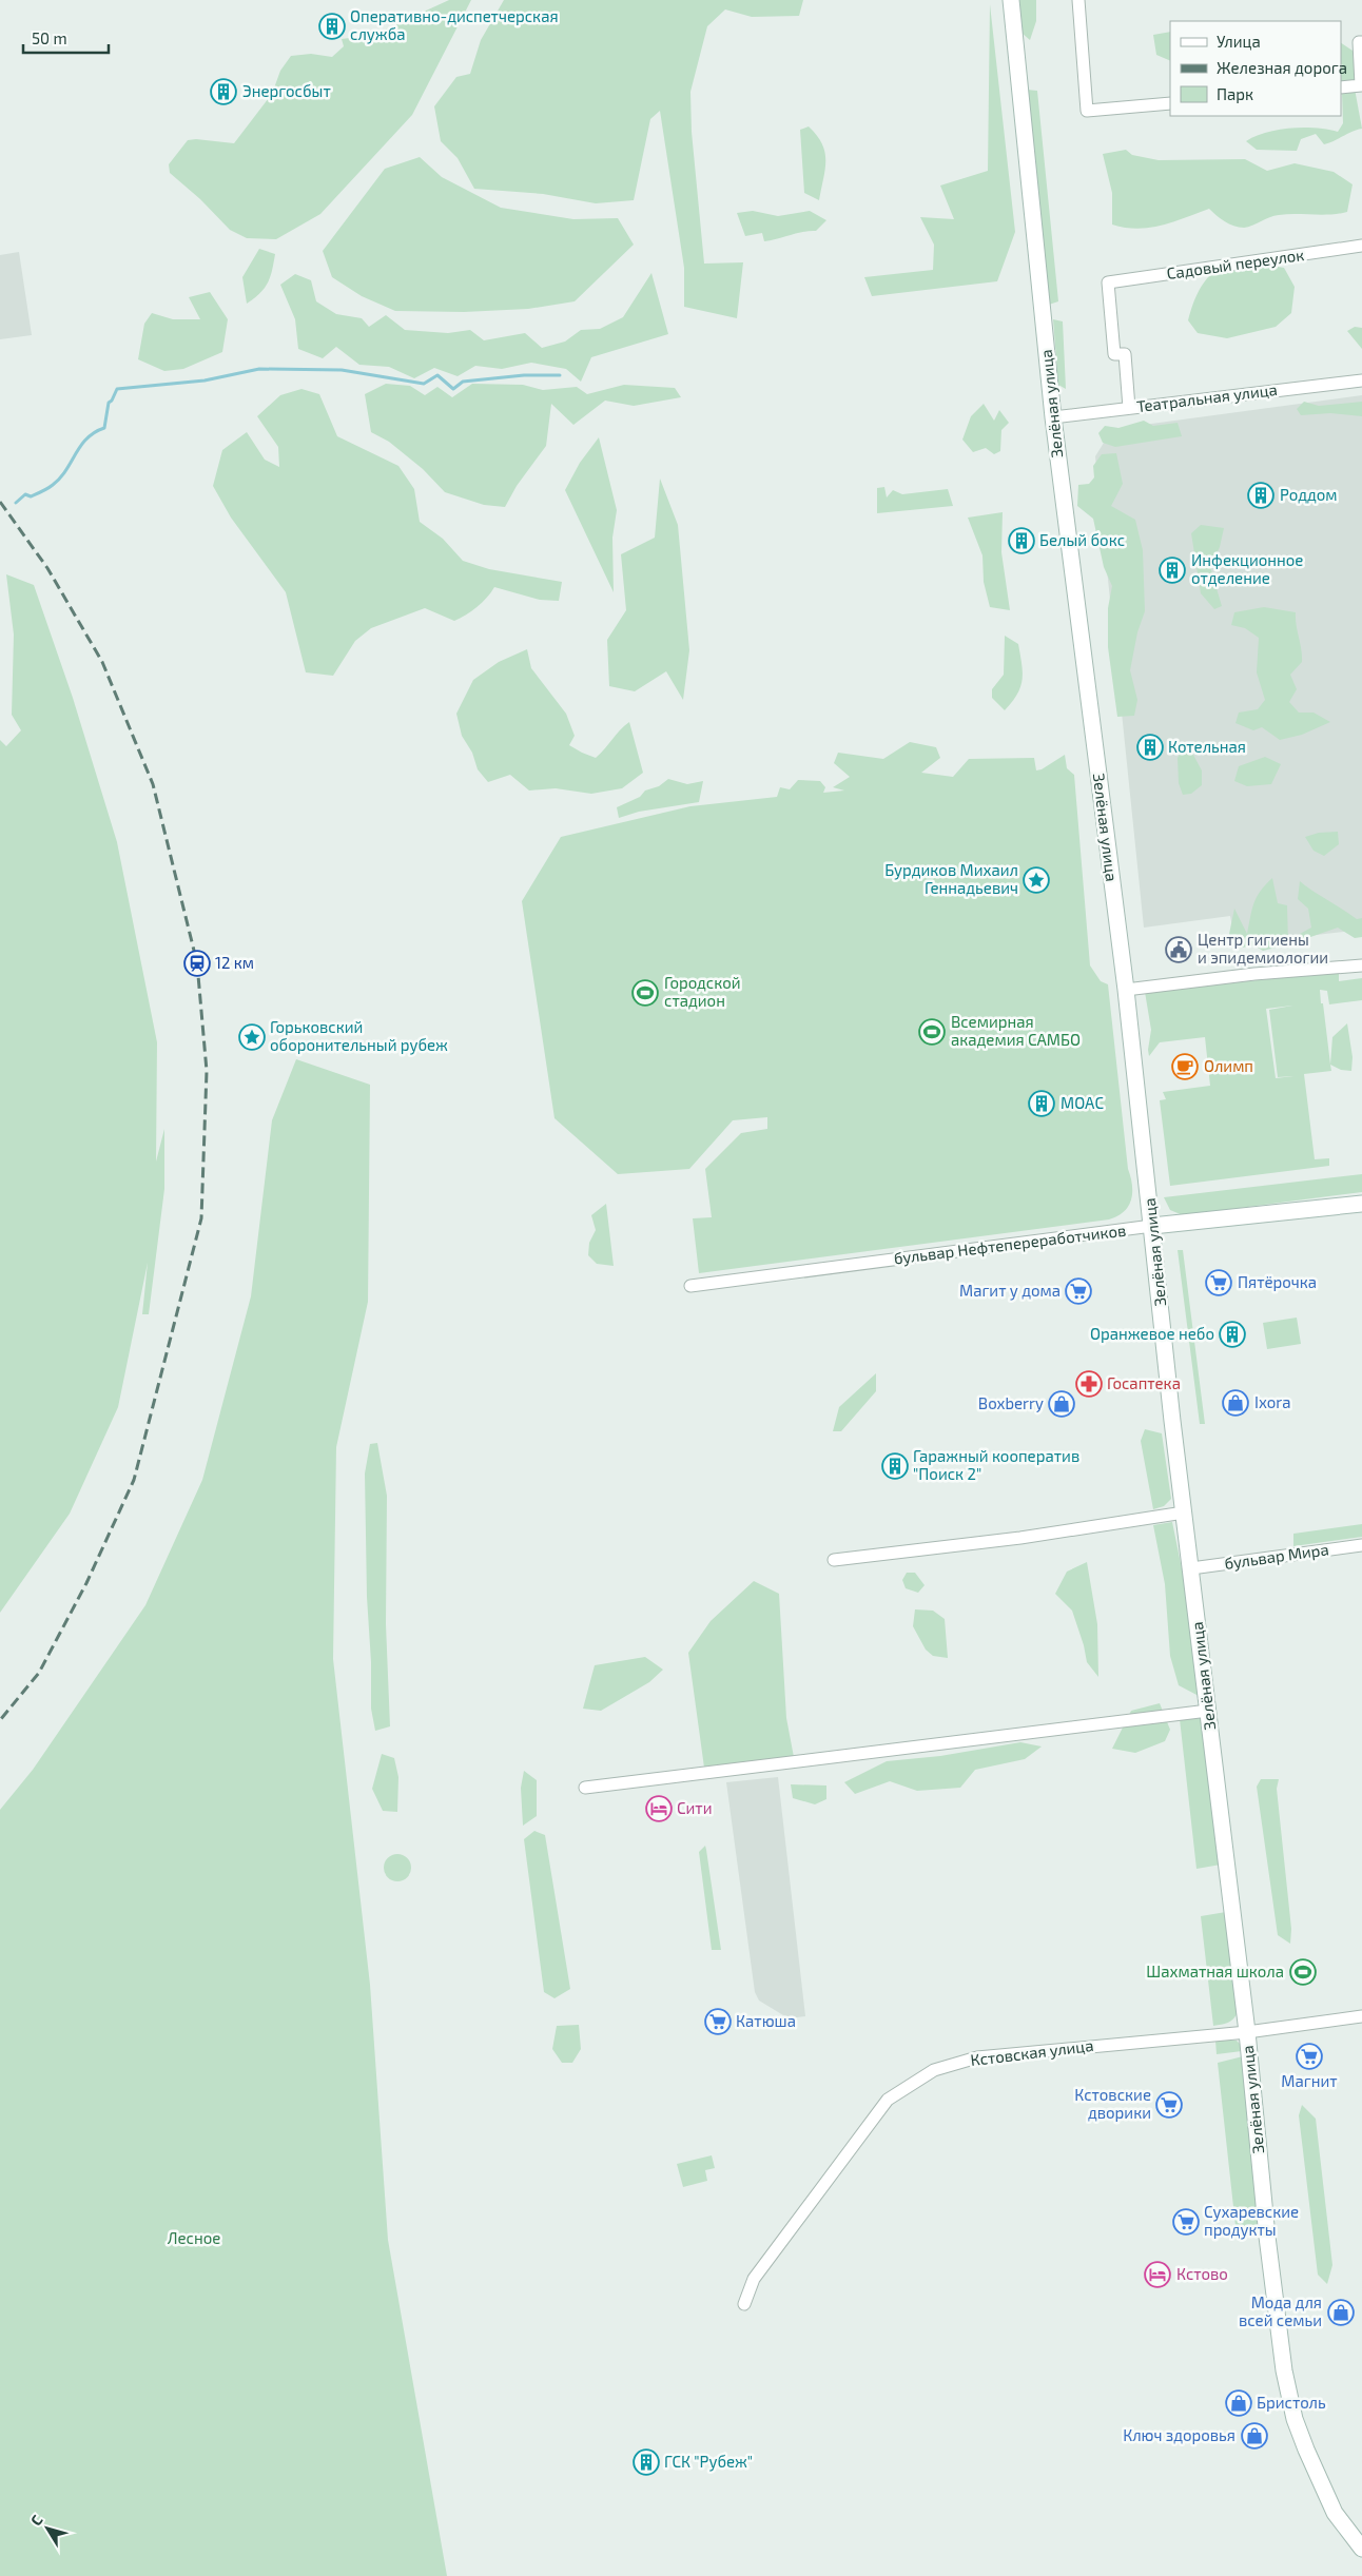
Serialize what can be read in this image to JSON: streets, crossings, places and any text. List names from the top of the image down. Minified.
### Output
{"streets":{"main road":["Зелёная улица","бульвар Нефтепереработчиков"],"street":["Садовый переулок","Театральная улица","бульвар Мира","Кстовская улица"]},"crossings":[["Садовый переулок","Театральная улица"],["Театральная улица","Зелёная улица"],["Зелёная улица","бульвар Нефтепереработчиков"],["Зелёная улица","бульвар Мира"],["Зелёная улица","Кстовская улица"]],"parks":["Лесное"],"places":{"building":["Оперативно-диспетчерская служба","Энергосбыт","Роддом","Белый бокс","Инфекционное отделение","Котельная","МОАС","Оранжевое небо","Гаражный кооператив \"Поиск 2\"","ГСК \"Рубеж\""],"place":["Бурдиков Михаил Геннадьевич","Горьковский оборонительный рубеж"],"public building":["Центр гигиены и эпидемиологии"],"station":["12 км"],"sports":["Городской стадион","Всемирная академия САМБО","Шахматная школа"],"cafe":["Олимп"],"supermarket":["Пятёрочка","Магит у дома","Катюша","Магнит","Кстовские дворики","Сухаревские продукты"],"pharmacy":["Госаптека"],"shop":["Ixora","Boxberry","Мода для всей семьи","Бристоль","Ключ здоровья"],"hotel":["Сити","Кстово"]},"legend":["Улица","Железная дорога","Парк"],"scale_bar":"50 m","north":"top left"}
